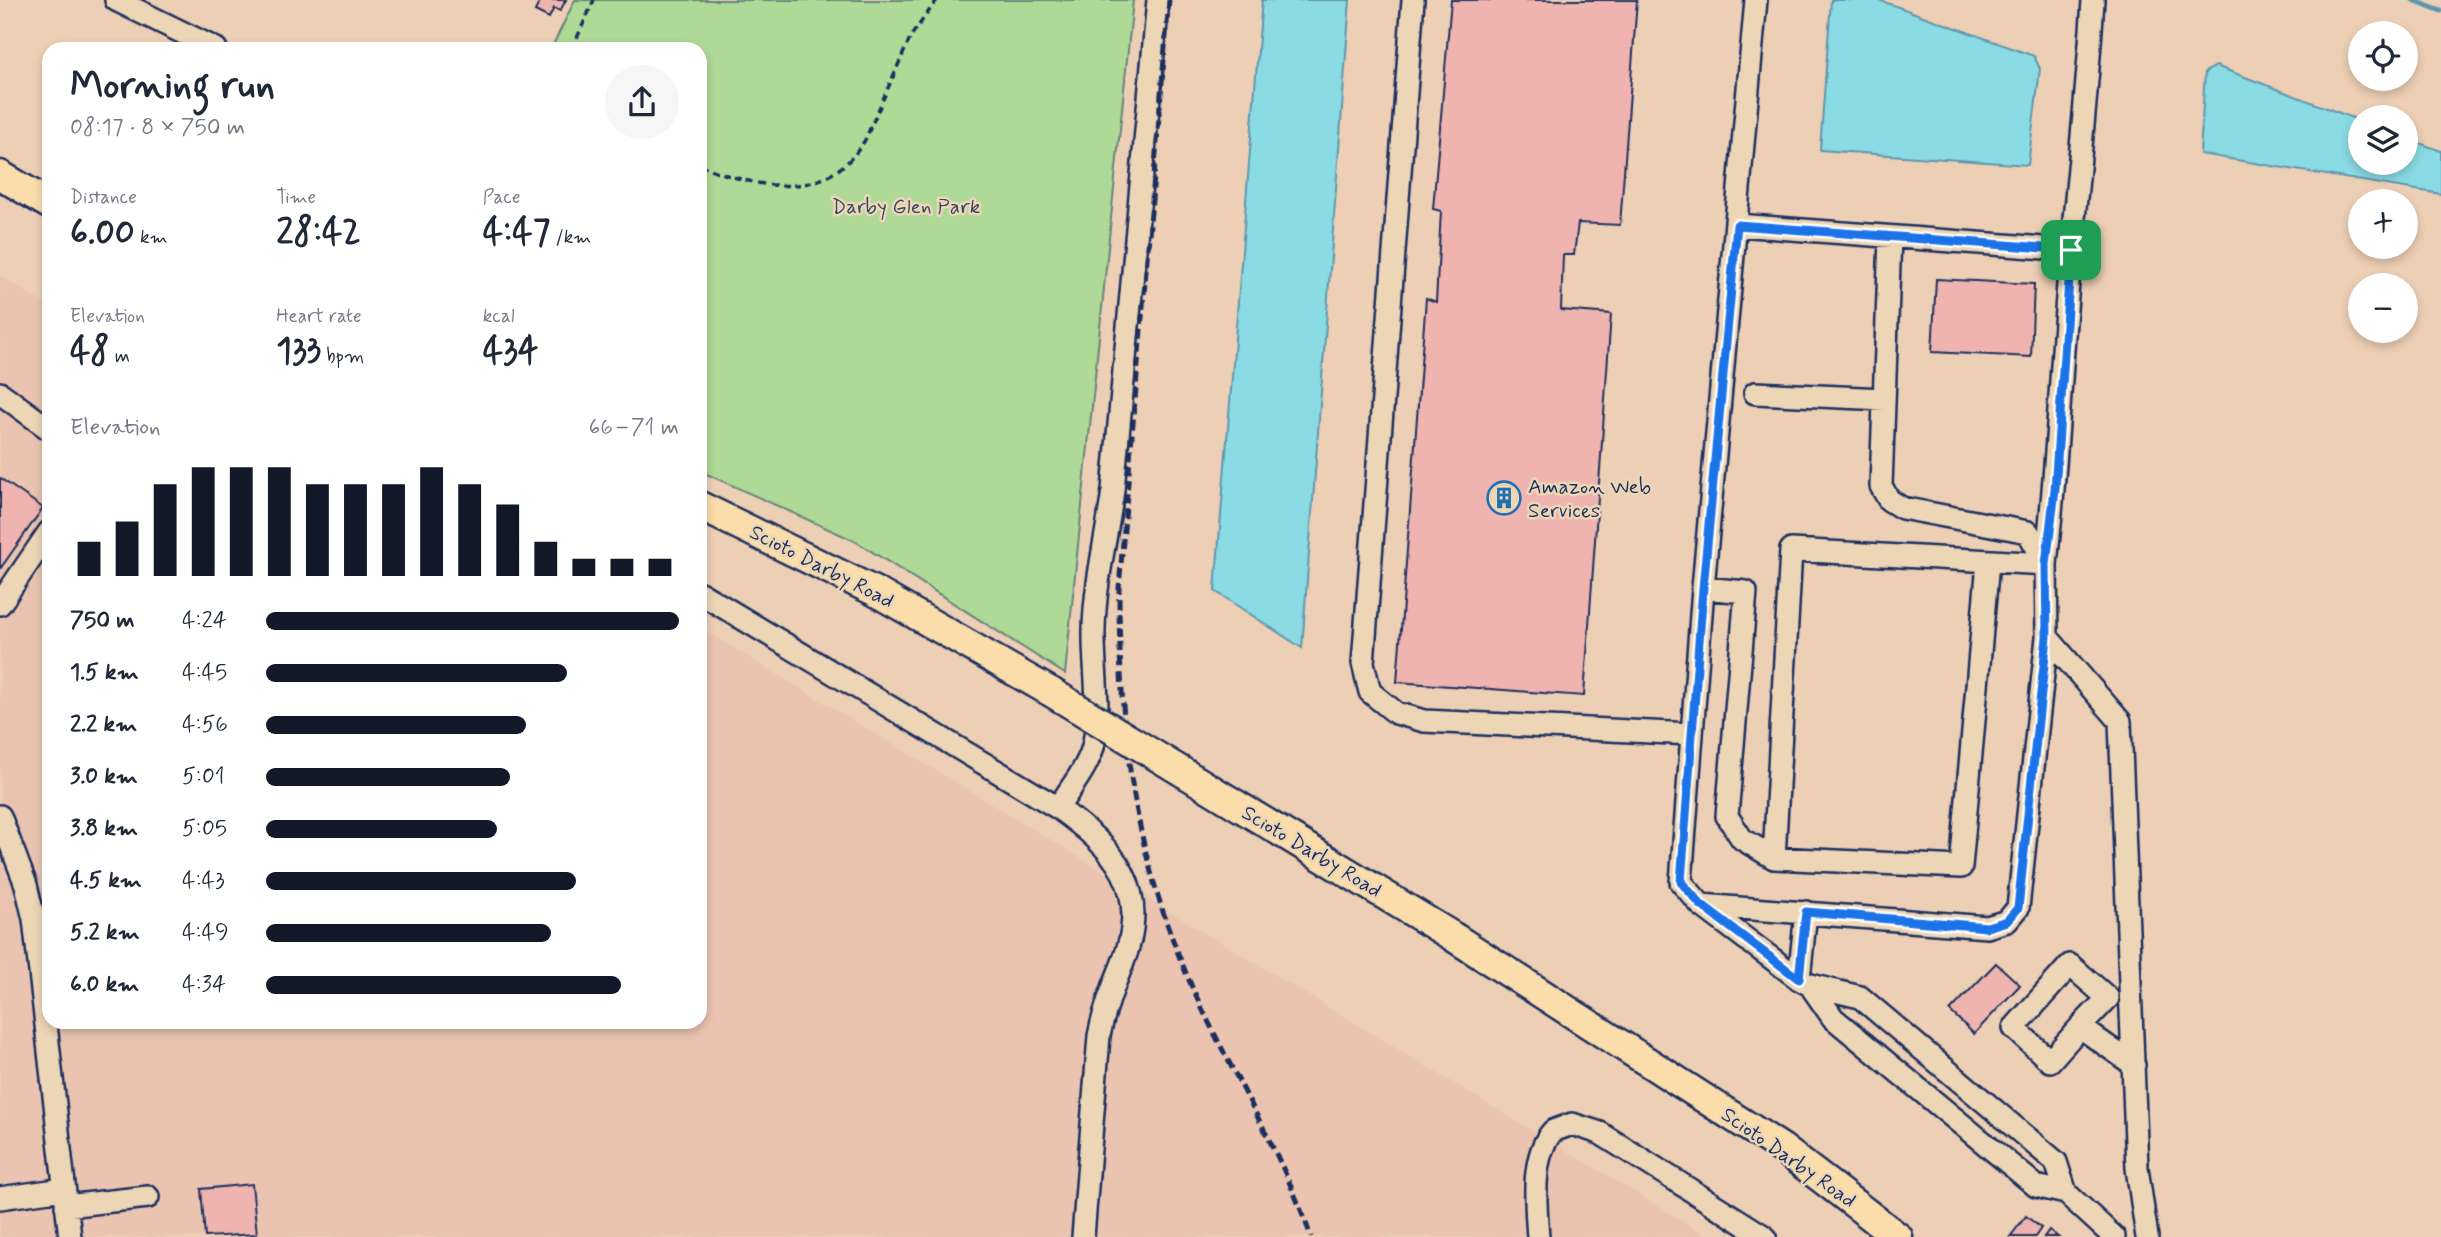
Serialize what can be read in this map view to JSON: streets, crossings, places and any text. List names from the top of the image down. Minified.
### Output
{"streets":{"main road":["Scioto Darby Road"]},"parks":["Darby Glen Park"],"places":{"building":["Amazon Web Services"]},"page":{"map_buttons":["+","−"],"heading":["Morning run","08:17 · 8 × 750 m"],"stats":[["Distance","6.00 km"],["Time","28:42"],["Pace","4:47 /km"],["Elevation","48 m"],["Heart rate","133 bpm"],["kcal","434"]],"chart":["Elevation","66–71 m"],"list":[{"name":"750 m","note":"4:24"},{"name":"1.5 km","note":"4:45"},{"name":"2.2 km","note":"4:56"},{"name":"3.0 km","note":"5:01"},{"name":"3.8 km","note":"5:05"},{"name":"4.5 km","note":"4:43"},{"name":"5.2 km","note":"4:49"},{"name":"6.0 km","note":"4:34"}]}}
